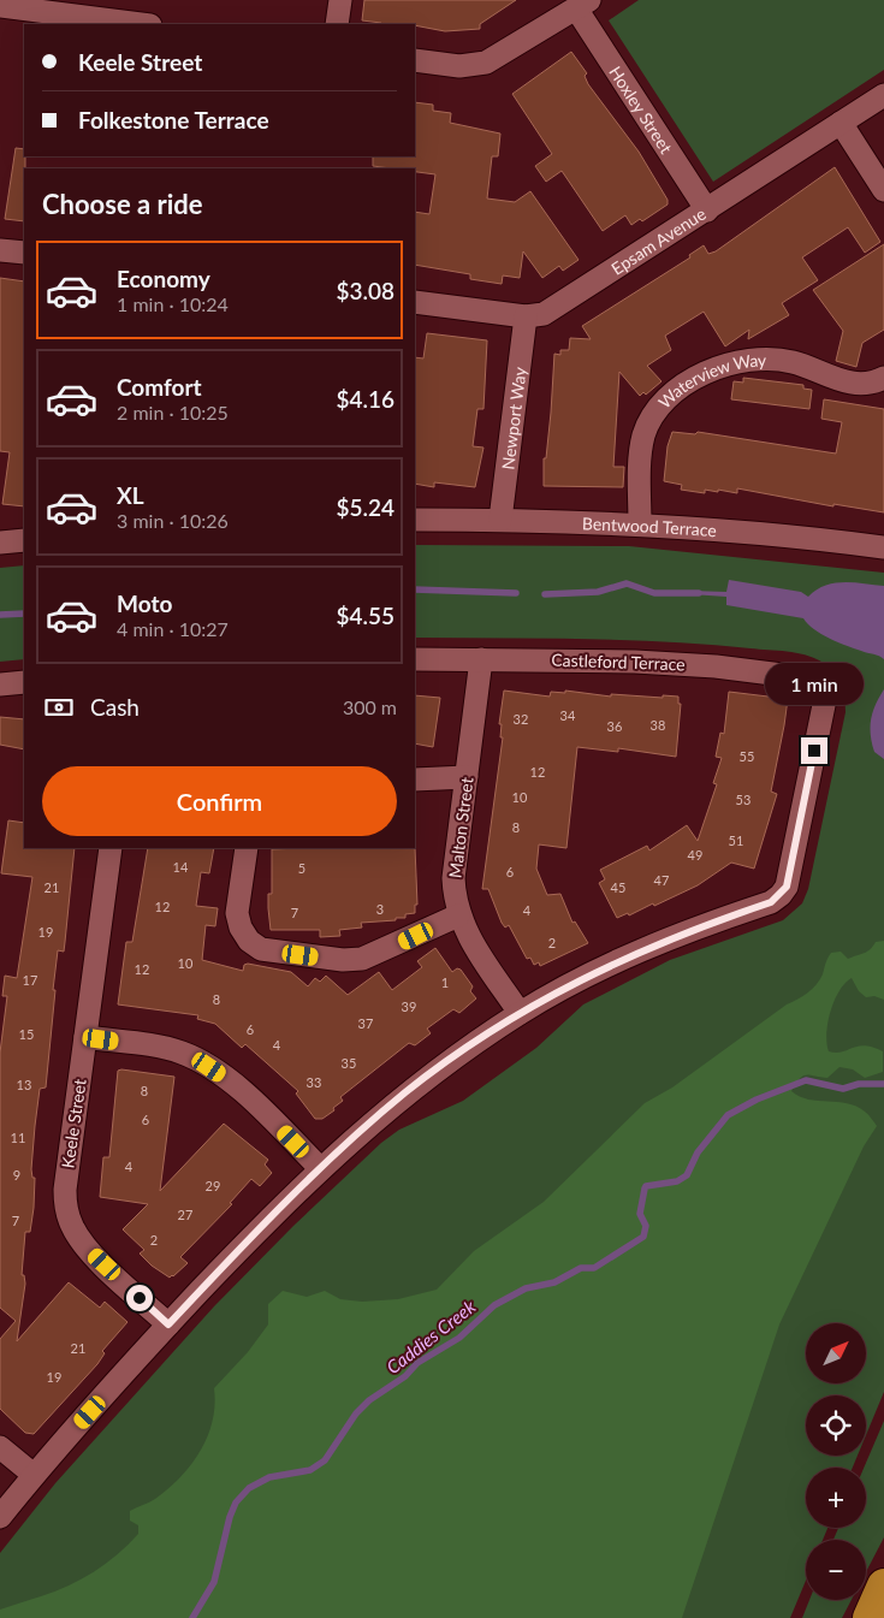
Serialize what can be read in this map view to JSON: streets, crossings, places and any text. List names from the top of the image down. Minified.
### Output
{"streets":{"street":["Hoxley Street","Epsam Avenue","Waterview Way","Newport Way","Bentwood Terrace","Castleford Terrace","Malton Street","Keele Street"]},"crossings":[["Hoxley Street","Epsam Avenue"],["Epsam Avenue","Newport Way"],["Waterview Way","Bentwood Terrace"],["Newport Way","Bentwood Terrace"],["Castleford Terrace","Malton Street"]],"water":["Caddies Creek"],"house_numbers":["34","32","38","36","55","12","10","53","8","51","49","14","5","6","47","21","45","12","3","4","7","19","2","10","12","17","1","8","39","37","6","15","4","35","33","13","8","6","11","4","9","29","27","7","2","21","19"],"north":"top right","page":{"banner":["Keele Street","Folkestone Terrace"],"heading":"Choose a ride","list":[{"name":"Economy","note":"1 min · 10:24","value":"$3.08"},{"name":"Comfort","note":"2 min · 10:25","value":"$4.16"},{"name":"XL","note":"3 min · 10:26","value":"$5.24"},{"name":"Moto","note":"4 min · 10:27","value":"$4.55"}],"bubble":"1 min","pay":["Cash","300 m"],"buttons":"Confirm","map_buttons":["+","−"]}}
